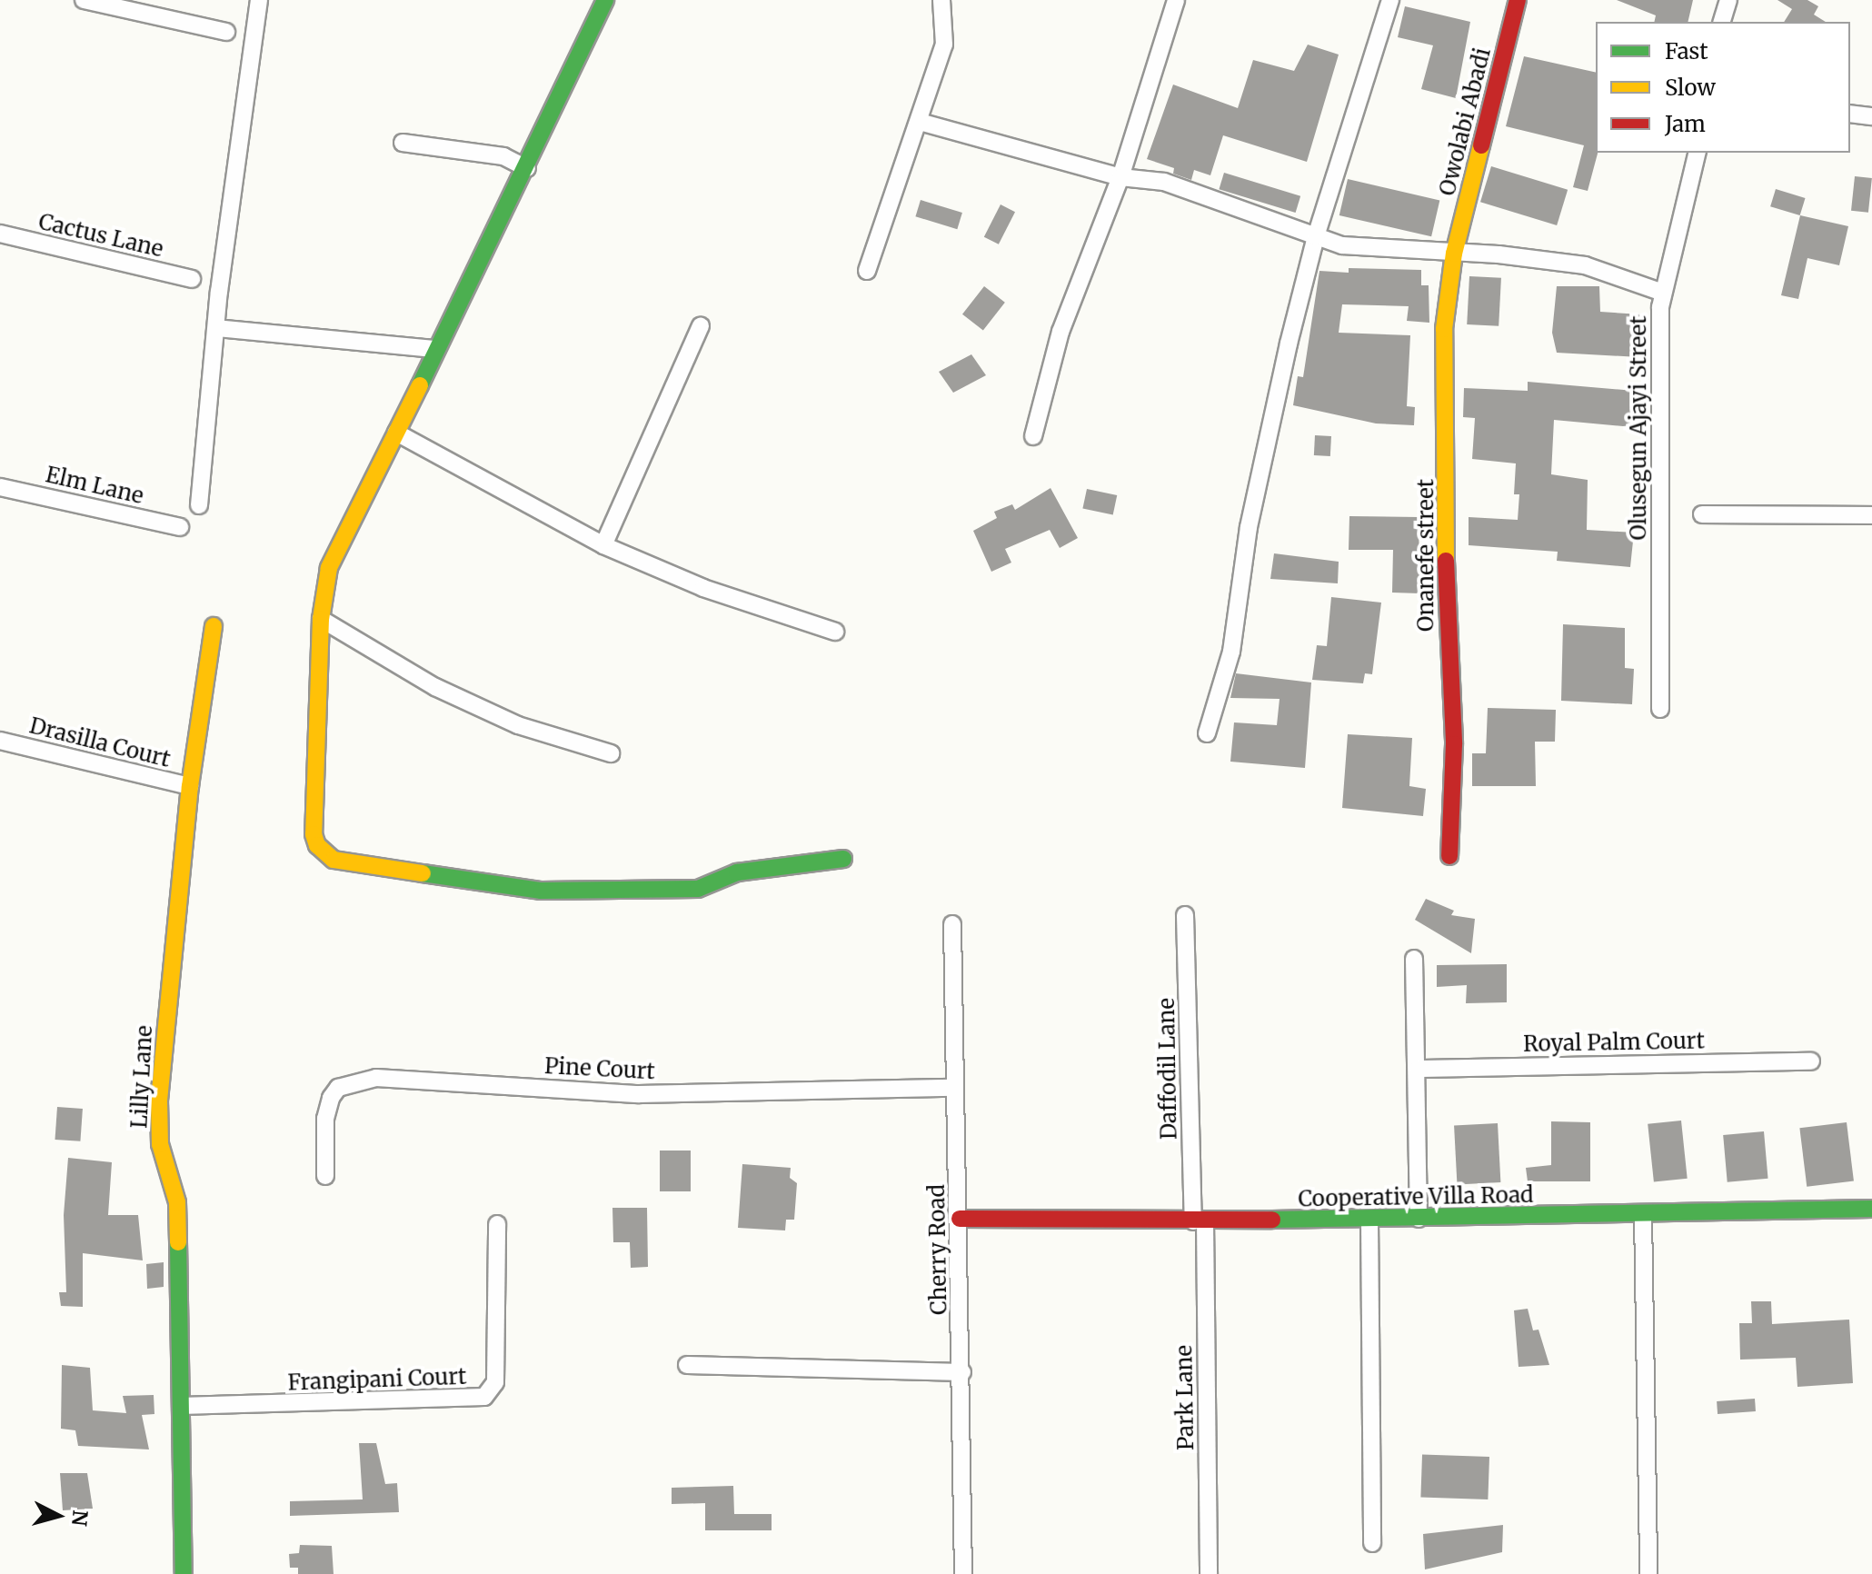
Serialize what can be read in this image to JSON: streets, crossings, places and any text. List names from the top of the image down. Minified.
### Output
{"streets":{"street":["Owolabi Abadi","Cactus Lane","Olusegun Ajayi Street","Elm Lane","Onanefe street","Drasilla Court","Royal Palm Court","Pine Court","Daffodil Lane","Lilly Lane","Cooperative Villa Road","Cherry Road","Frangipani Court","Park Lane"]},"crossings":[["Owolabi Abadi","Onanefe street"],["Drasilla Court","Lilly Lane"],["Pine Court","Cherry Road"],["Daffodil Lane","Cooperative Villa Road"],["Daffodil Lane","Park Lane"],["Lilly Lane","Frangipani Court"],["Cooperative Villa Road","Cherry Road"],["Cooperative Villa Road","Park Lane"]],"legend":["Fast","Slow","Jam"],"north":"right"}
